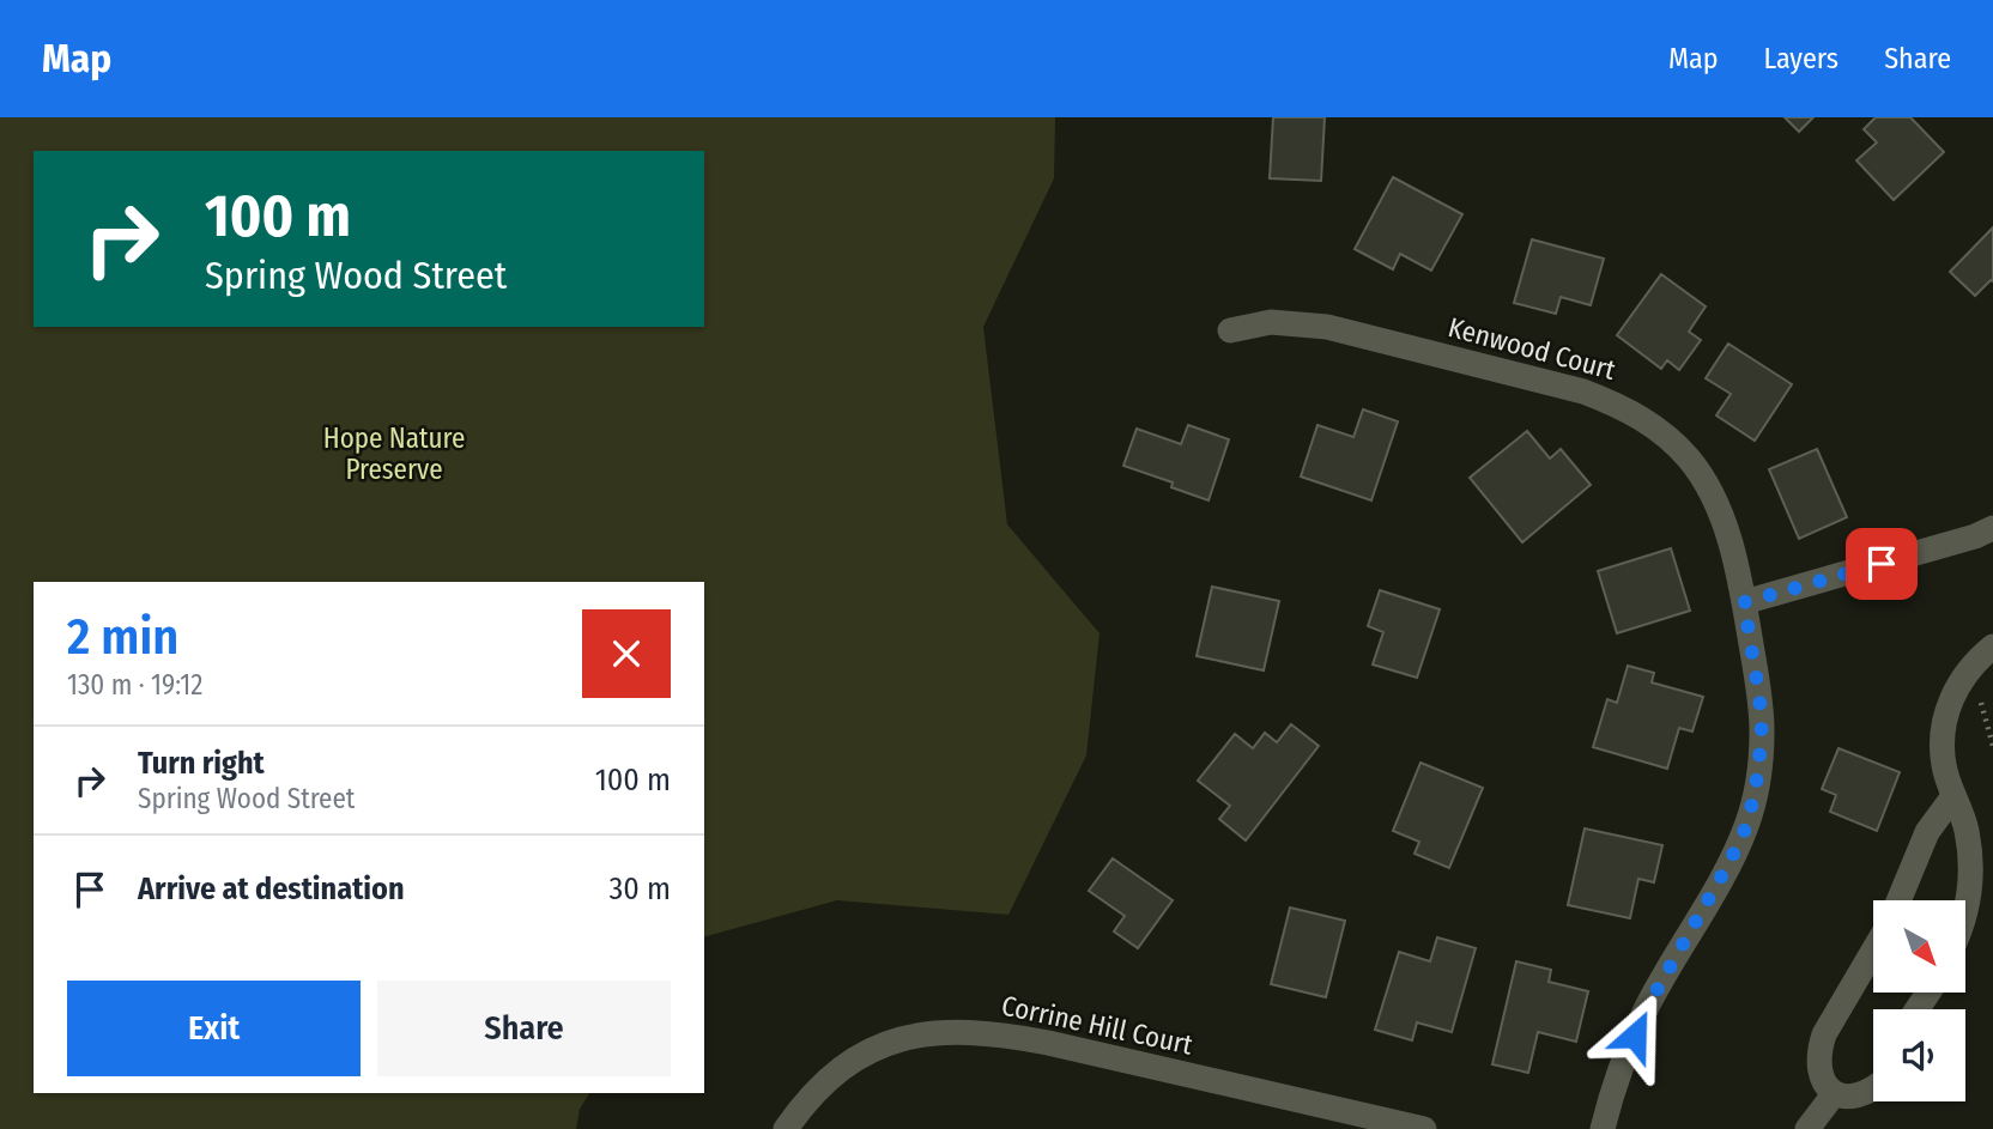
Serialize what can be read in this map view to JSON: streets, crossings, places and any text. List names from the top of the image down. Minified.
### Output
{"streets":{"street":["Kenwood Court","Corrine Hill Court"]},"parks":["Hope Nature Preserve"],"north":"bottom right","page":{"header":"Map","nav":["Map","Layers","Share"],"turn":["100 m","Spring Wood Street"],"heading":["2 min","130 m · 19:12"],"list":[{"name":"Turn right","note":"Spring Wood Street","value":"100 m"},{"name":"Arrive at destination","value":"30 m"}],"buttons":["Exit","Share"]}}
